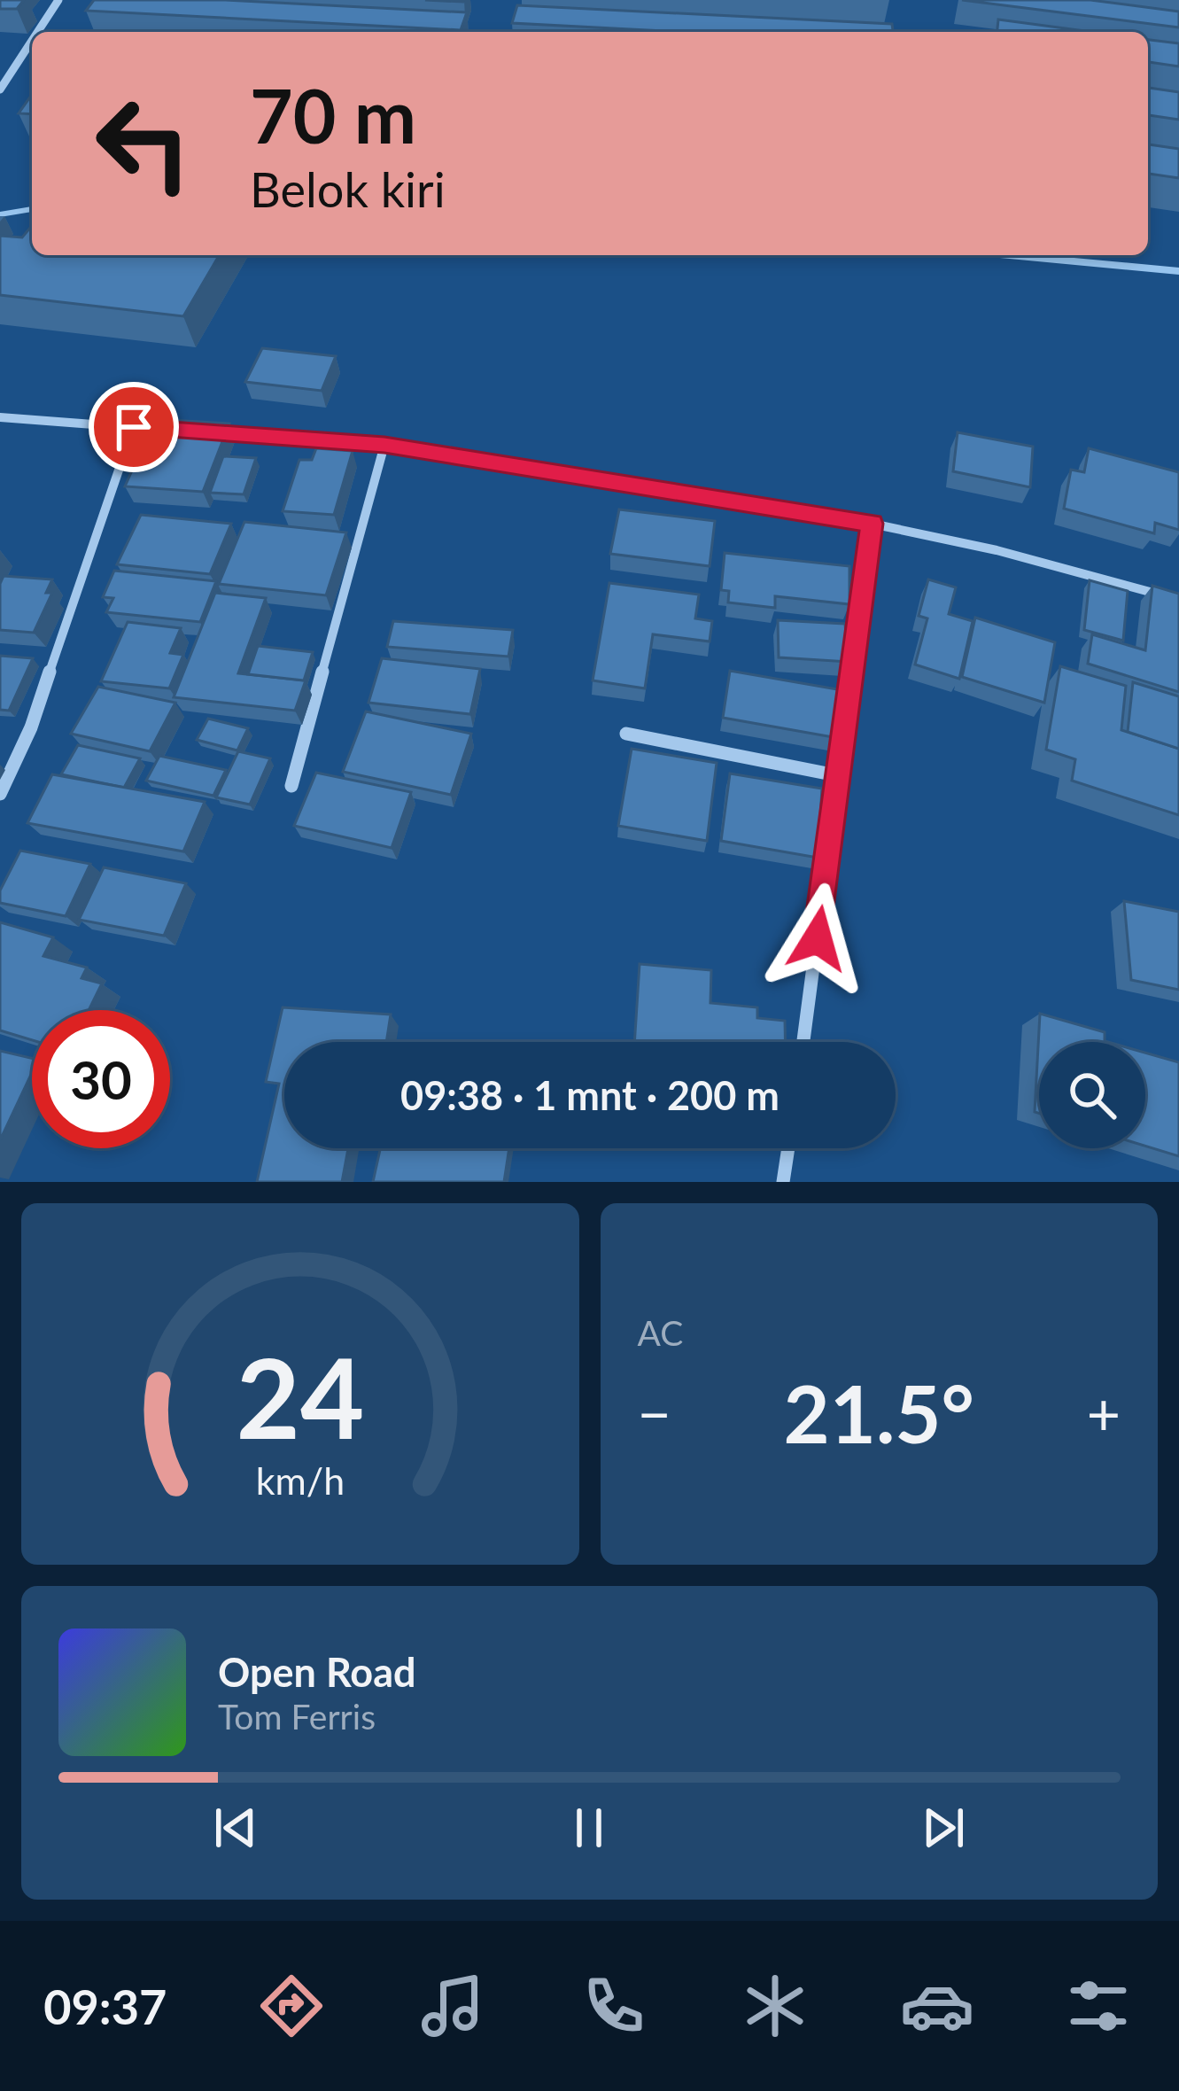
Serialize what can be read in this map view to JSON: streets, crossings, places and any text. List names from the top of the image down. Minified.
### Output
{"page":{"turn":["70 m","Belok kiri"],"limit":"30","trip":"09:38 · 1 mnt · 200 m","tile":"AC","heat":["−","21.5°","+"],"song":["Open Road","Tom Ferris"],"tabs":"09:37","gauge":["24","km/h"]}}
